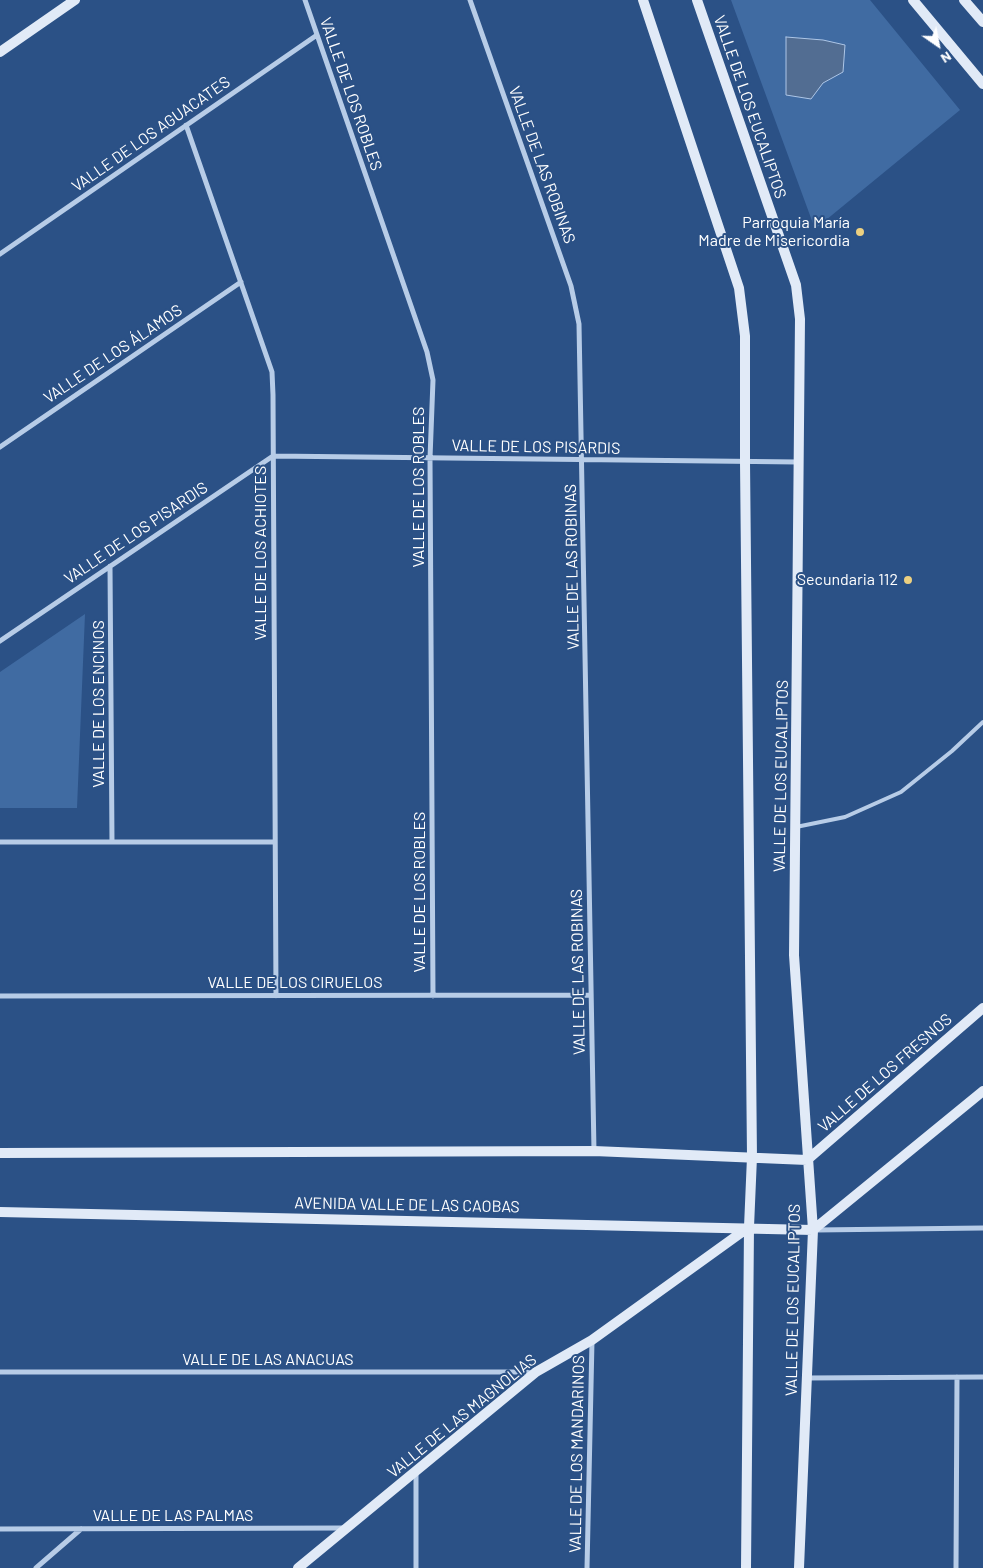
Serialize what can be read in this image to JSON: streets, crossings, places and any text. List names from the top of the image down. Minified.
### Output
{"streets":{"street":["VALLE DE LOS ROBLES","VALLE DE LOS EUCALIPTOS","VALLE DE LOS AGUACATES","VALLE DE LAS ROBINAS","VALLE DE LOS ÁLAMOS","VALLE DE LOS PISARDIS","VALLE DE LOS ACHIOTES","VALLE DE LOS ENCINOS","VALLE DE LOS CIRUELOS","VALLE DE LOS FRESNOS","AVENIDA VALLE DE LAS CAOBAS","VALLE DE LAS ANACUAS","VALLE DE LAS MAGNOLIAS","VALLE DE LOS MANDARINOS","VALLE DE LAS PALMAS"]},"crossings":[["VALLE DE LOS ROBLES","VALLE DE LOS AGUACATES"],["VALLE DE LOS ROBLES","VALLE DE LOS PISARDIS"],["VALLE DE LOS ROBLES","VALLE DE LOS CIRUELOS"],["VALLE DE LOS EUCALIPTOS","VALLE DE LOS PISARDIS"],["VALLE DE LOS EUCALIPTOS","VALLE DE LOS FRESNOS"],["VALLE DE LOS EUCALIPTOS","AVENIDA VALLE DE LAS CAOBAS"],["VALLE DE LOS EUCALIPTOS","VALLE DE LAS MAGNOLIAS"],["VALLE DE LOS AGUACATES","VALLE DE LOS ACHIOTES"],["VALLE DE LAS ROBINAS","VALLE DE LOS PISARDIS"],["VALLE DE LAS ROBINAS","VALLE DE LOS CIRUELOS"],["VALLE DE LOS ÁLAMOS","VALLE DE LOS ACHIOTES"],["VALLE DE LOS PISARDIS","VALLE DE LOS ACHIOTES"],["VALLE DE LOS PISARDIS","VALLE DE LOS ENCINOS"],["VALLE DE LOS ACHIOTES","VALLE DE LOS CIRUELOS"],["AVENIDA VALLE DE LAS CAOBAS","VALLE DE LAS MAGNOLIAS"],["VALLE DE LAS ANACUAS","VALLE DE LAS MAGNOLIAS"],["VALLE DE LAS MAGNOLIAS","VALLE DE LOS MANDARINOS"],["VALLE DE LAS MAGNOLIAS","VALLE DE LAS PALMAS"]],"places":["Parroquia María Madre de Misericordia","Secundaria 112"],"north":"bottom right"}
